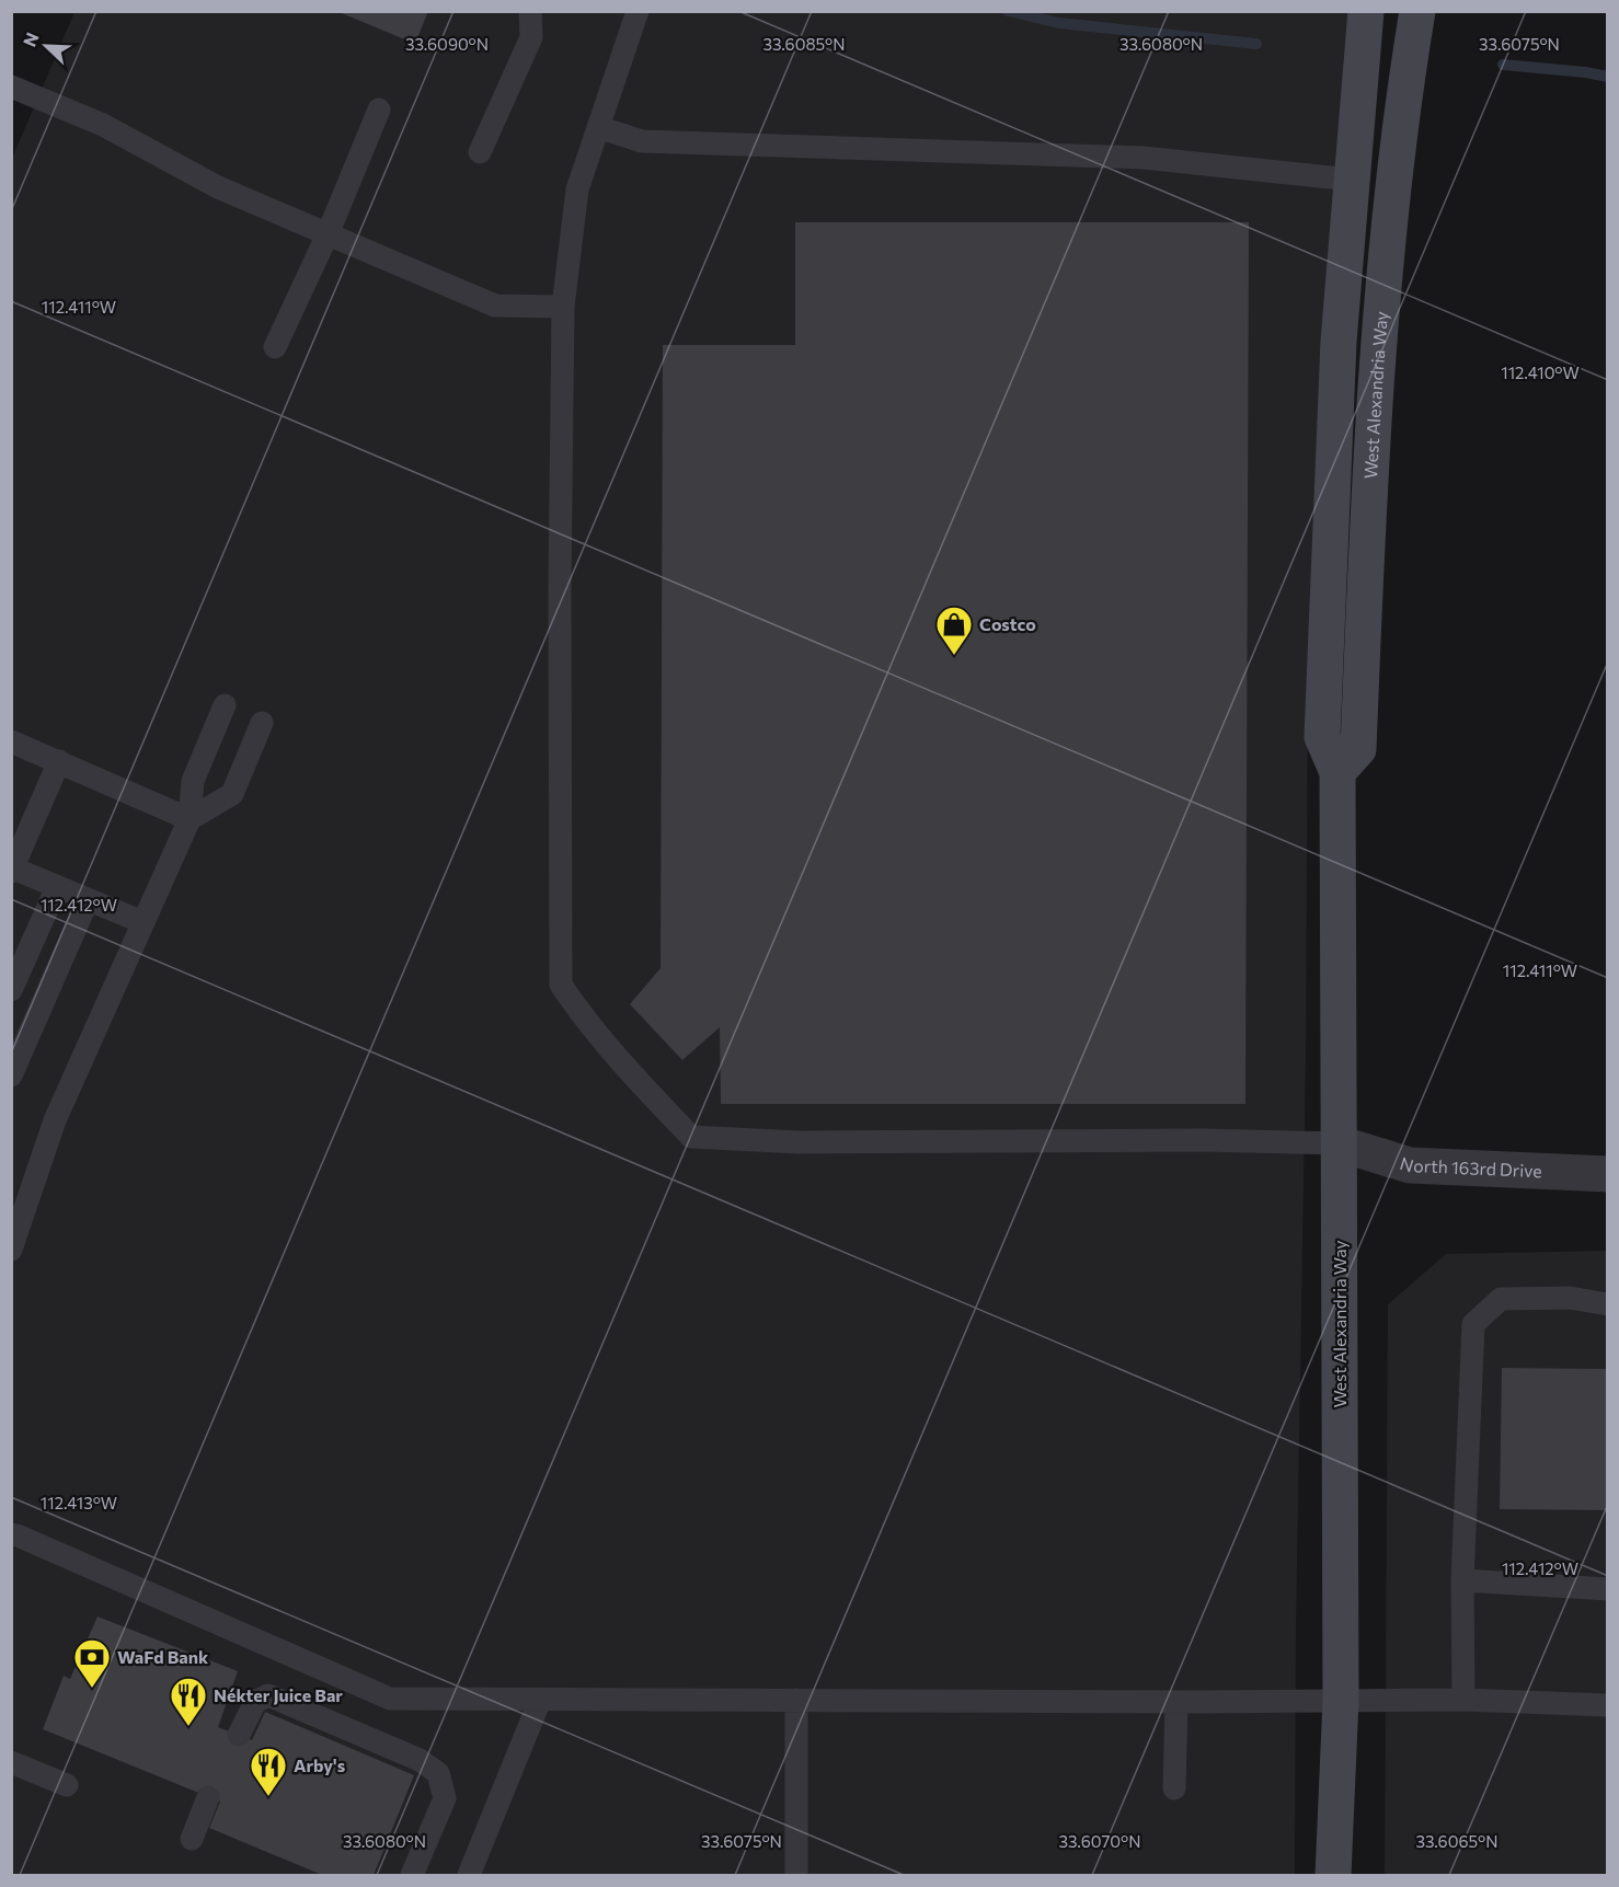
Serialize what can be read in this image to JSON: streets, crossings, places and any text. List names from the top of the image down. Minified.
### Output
{"streets":{"street":["West Alexandria Way","North 163rd Drive"]},"crossings":[["West Alexandria Way","North 163rd Drive"]],"places":{"shop":["Costco"],"bank":["WaFd Bank"],"restaurant":["Nékter Juice Bar","Arby's"]},"north":"top left","coordinates":["33.6090°N","33.6085°N","33.6080°N","33.6075°N","112.411°W","112.410°W","112.412°W","112.413°W","33.6070°N","33.6065°N"]}
